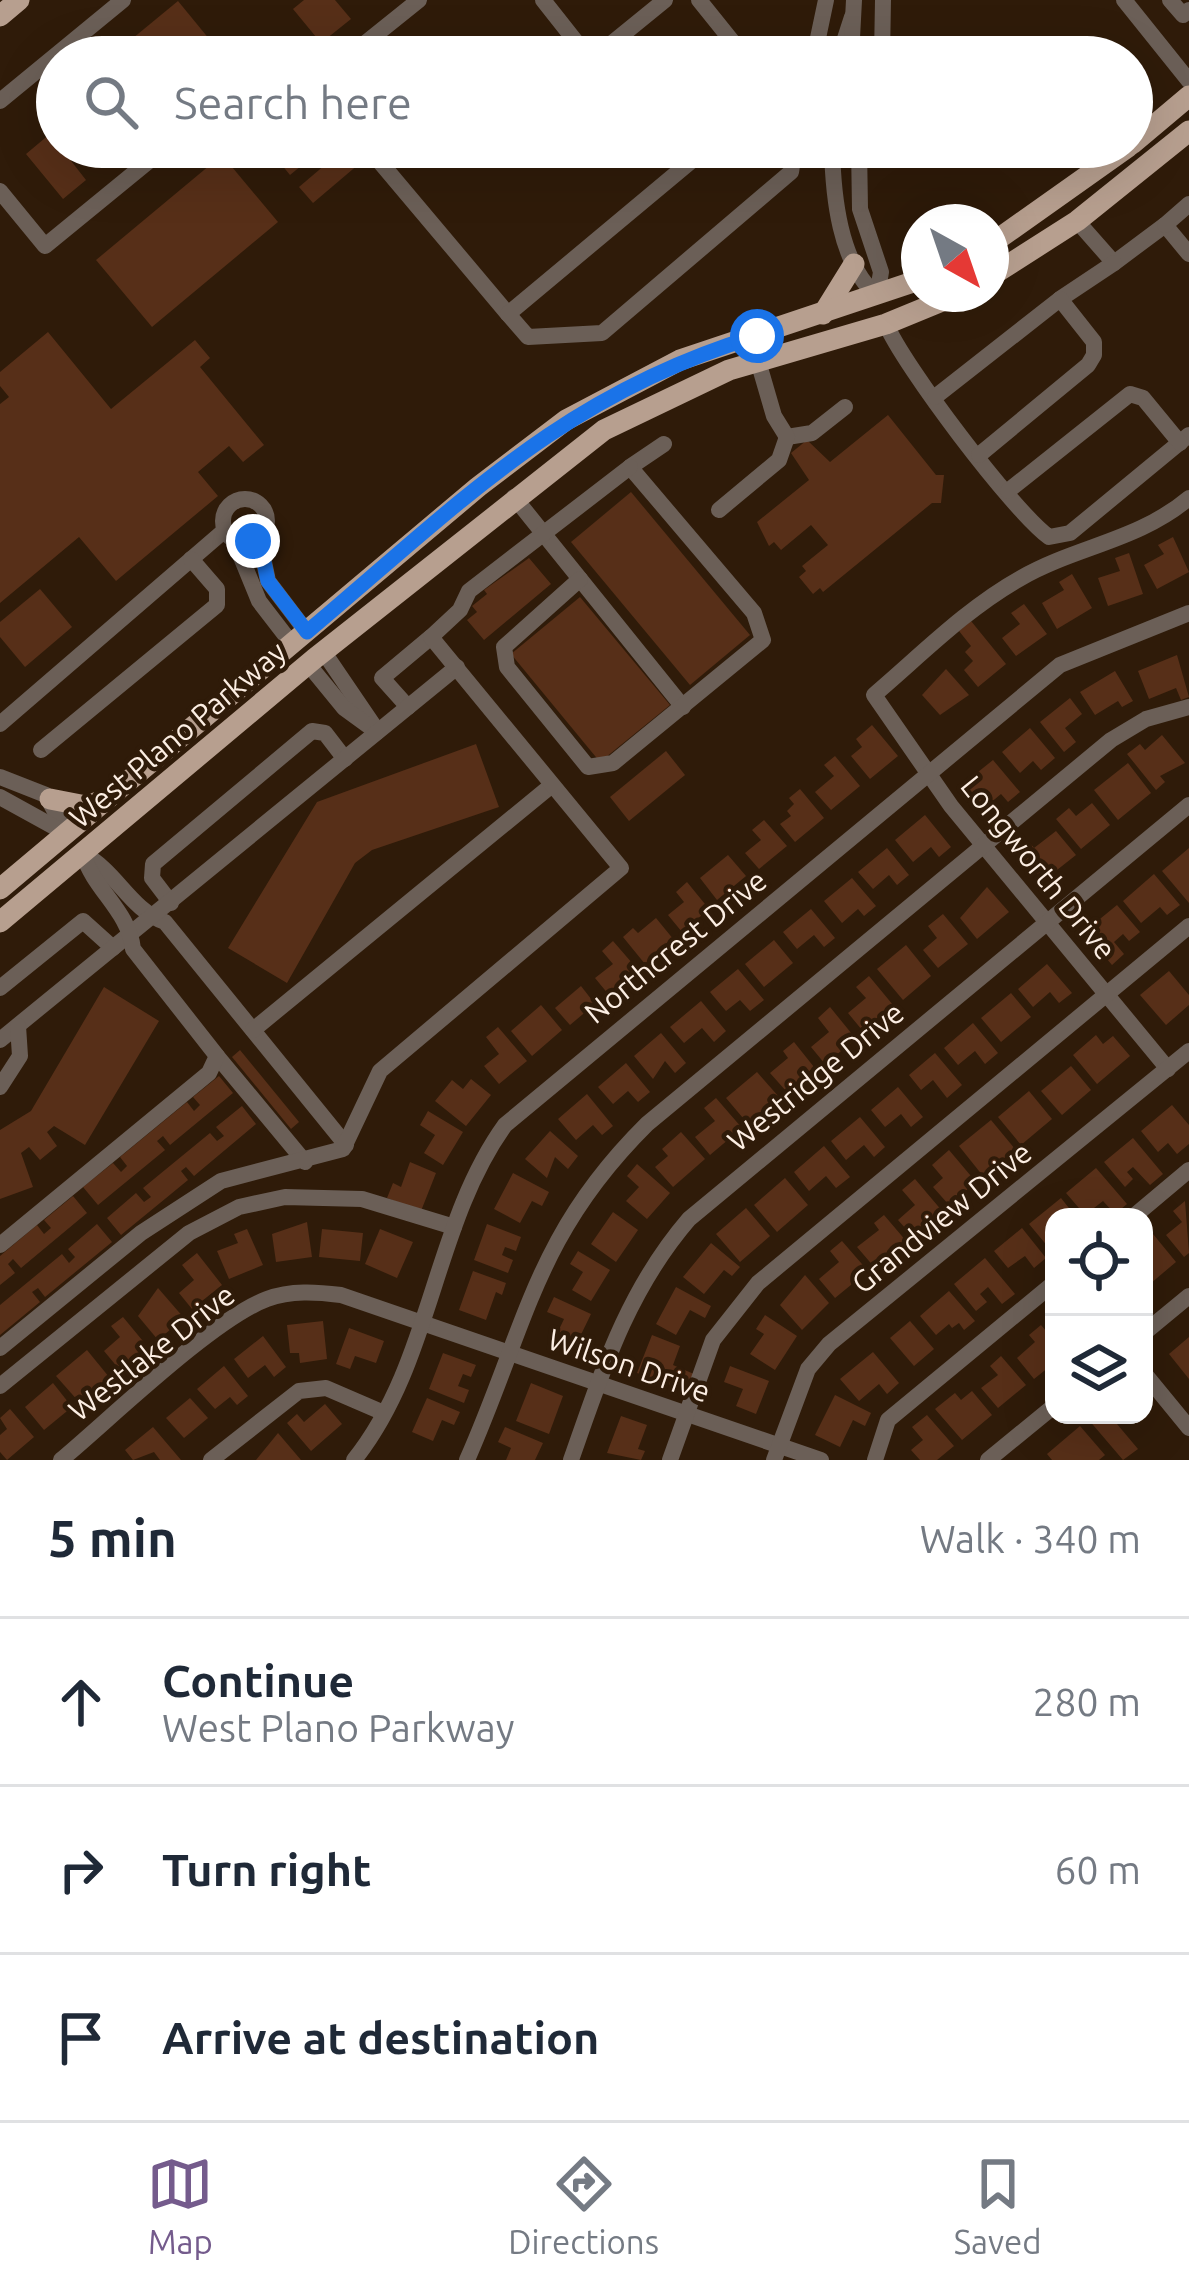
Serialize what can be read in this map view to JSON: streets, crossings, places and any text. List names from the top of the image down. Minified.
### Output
{"streets":{"main road":["West Plano Parkway"],"street":["Longworth Drive","Northcrest Drive","Westridge Drive","Grandview Drive","Westlake Drive","Wilson Drive"]},"crossings":[["Longworth Drive","Northcrest Drive"],["Longworth Drive","Westridge Drive"],["Longworth Drive","Grandview Drive"],["Northcrest Drive","Westlake Drive"],["Northcrest Drive","Wilson Drive"],["Westridge Drive","Wilson Drive"],["Grandview Drive","Wilson Drive"],["Westlake Drive","Wilson Drive"]],"north":"bottom right","page":{"search":"Search here","heading":["5 min","Walk · 340 m"],"list":[["Continue","West Plano Parkway","280 m"],["Turn right","60 m"],"Arrive at destination"],"nav":["Map","Directions","Saved"]}}
